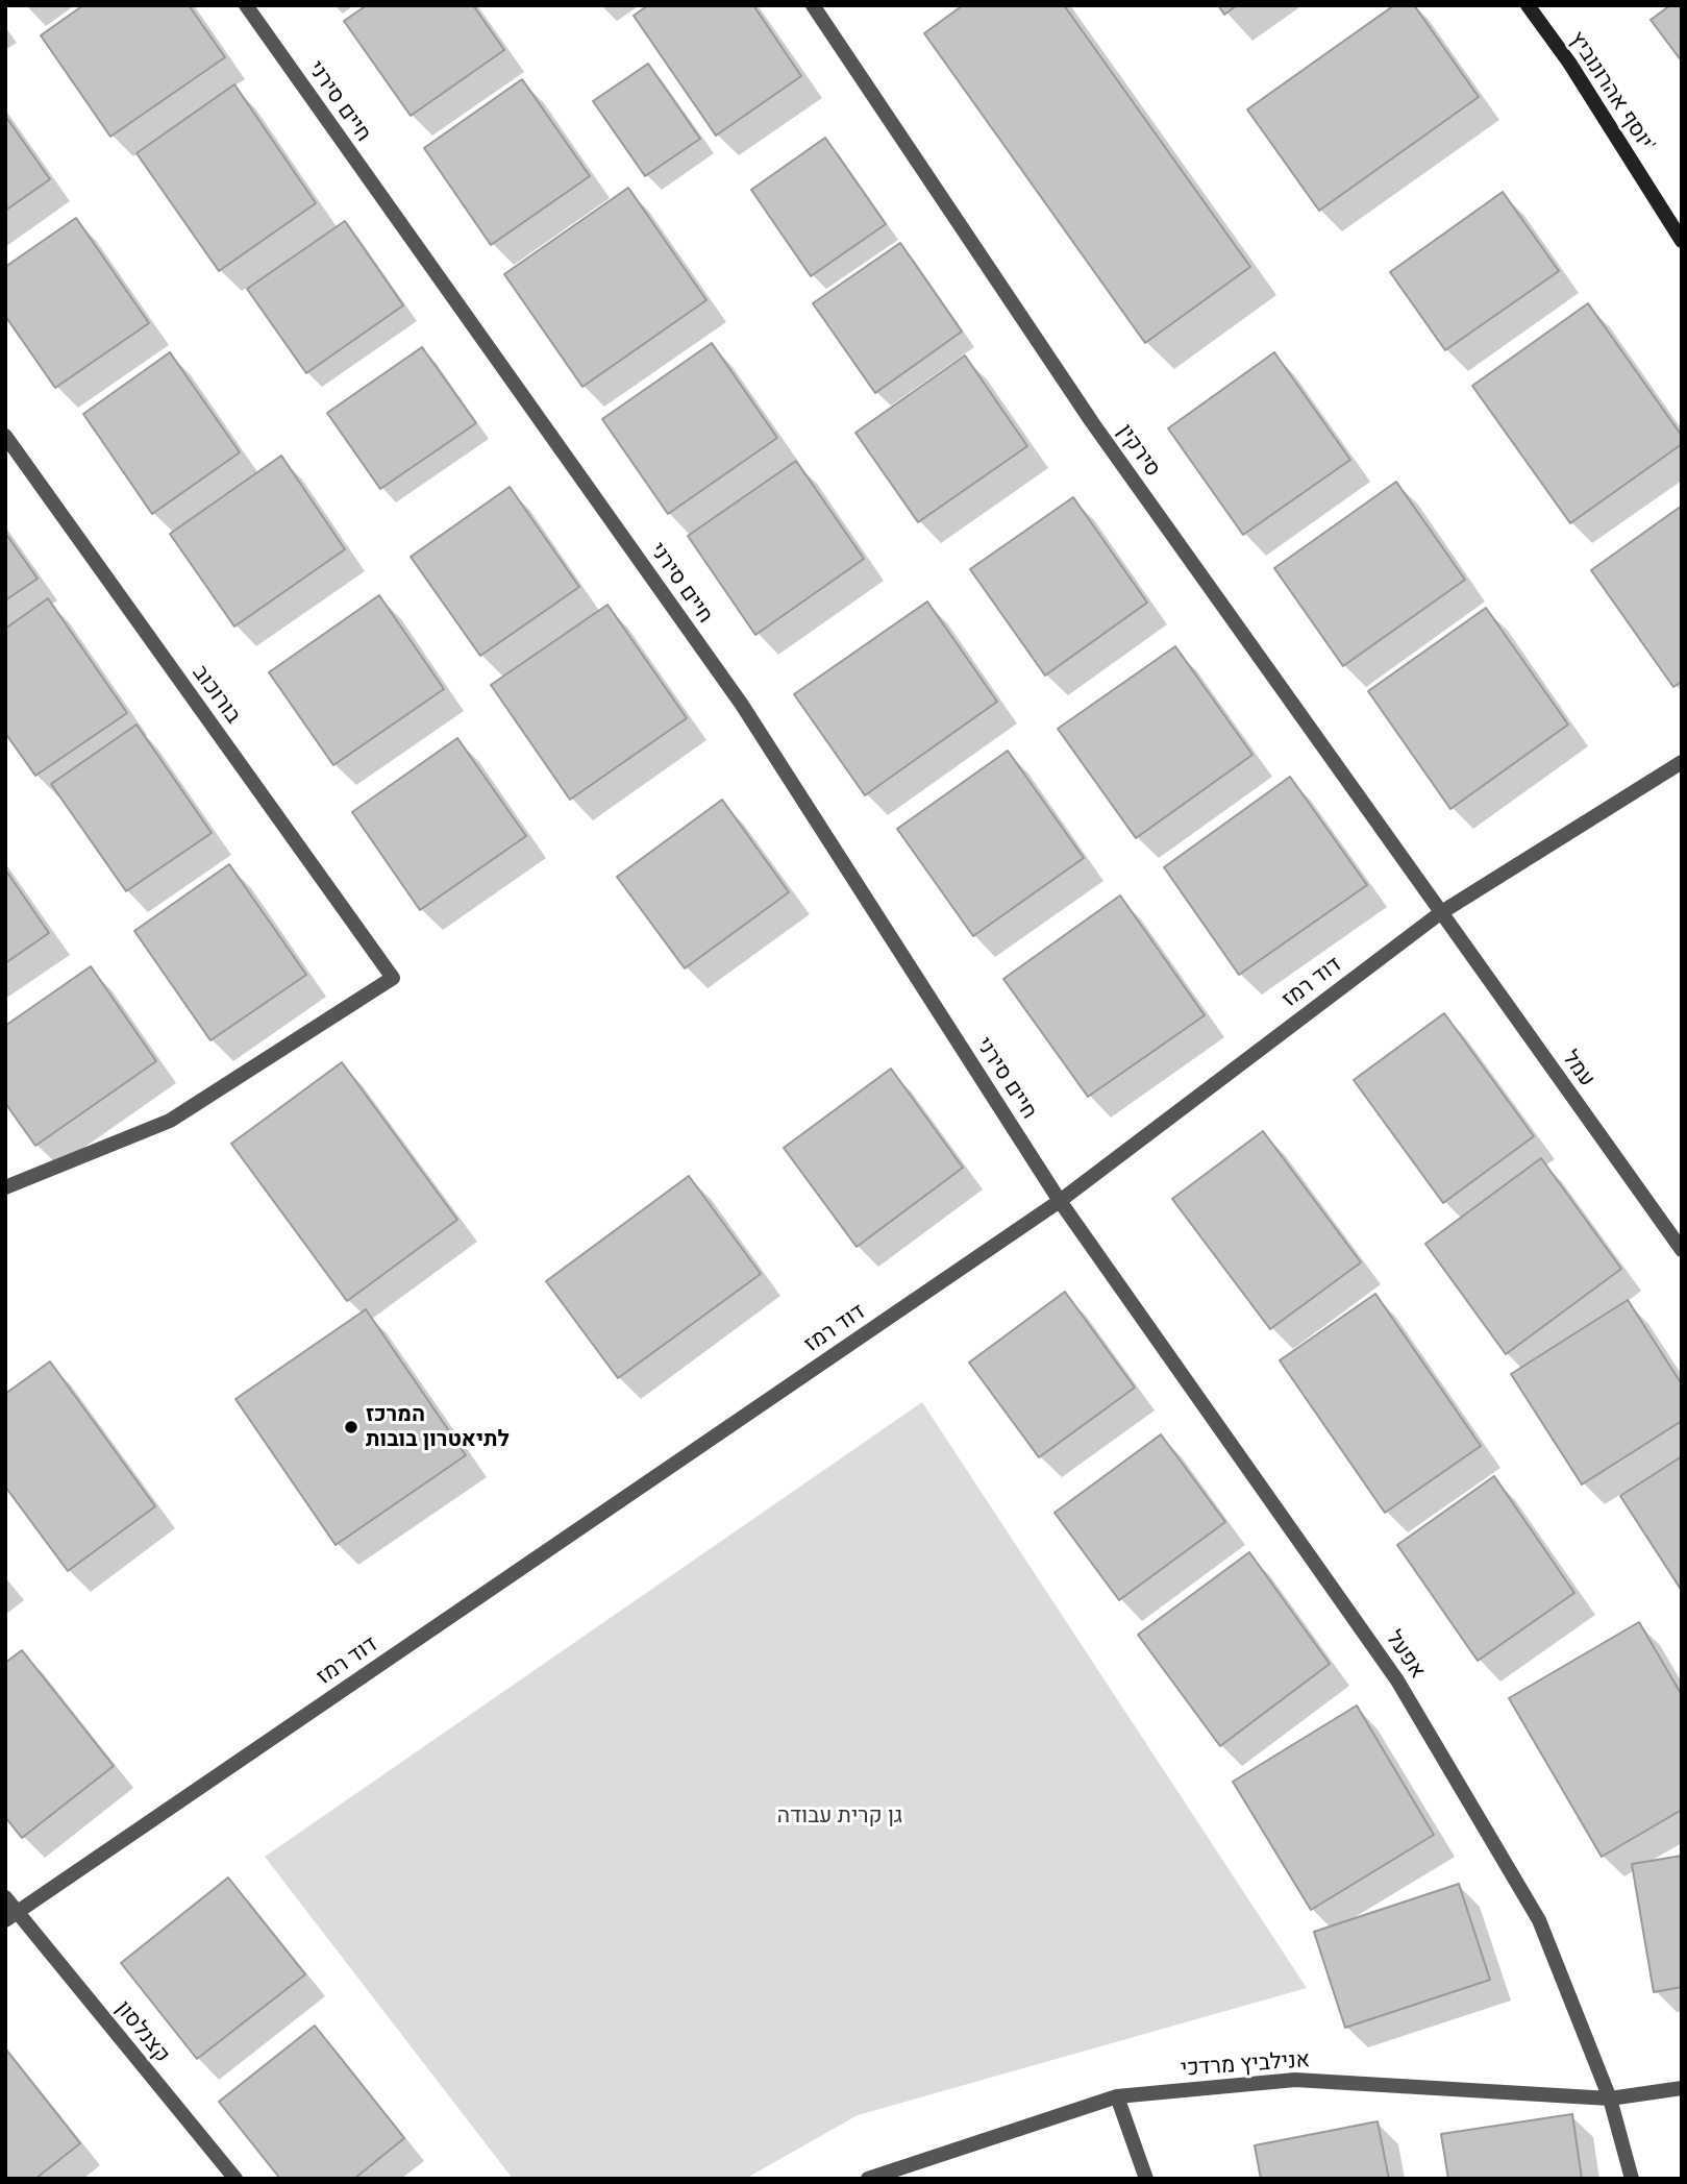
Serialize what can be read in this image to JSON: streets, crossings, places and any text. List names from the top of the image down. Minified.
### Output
{"streets":{"street":["יוסף אהרונוביץ'","חיים סירני","סירקין","בורוכוב","דוד רמז","עמל","אפעל","קצנלסון","אנילביץ מרדכי"]},"crossings":[["חיים סירני","דוד רמז"],["חיים סירני","אפעל"],["סירקין","דוד רמז"],["סירקין","עמל"],["דוד רמז","עמל"],["דוד רמז","אפעל"],["דוד רמז","קצנלסון"],["אפעל","אנילביץ מרדכי"]],"parks":["גן קרית עבודה"],"places":["המרכז לתיאטרון בובות"]}
